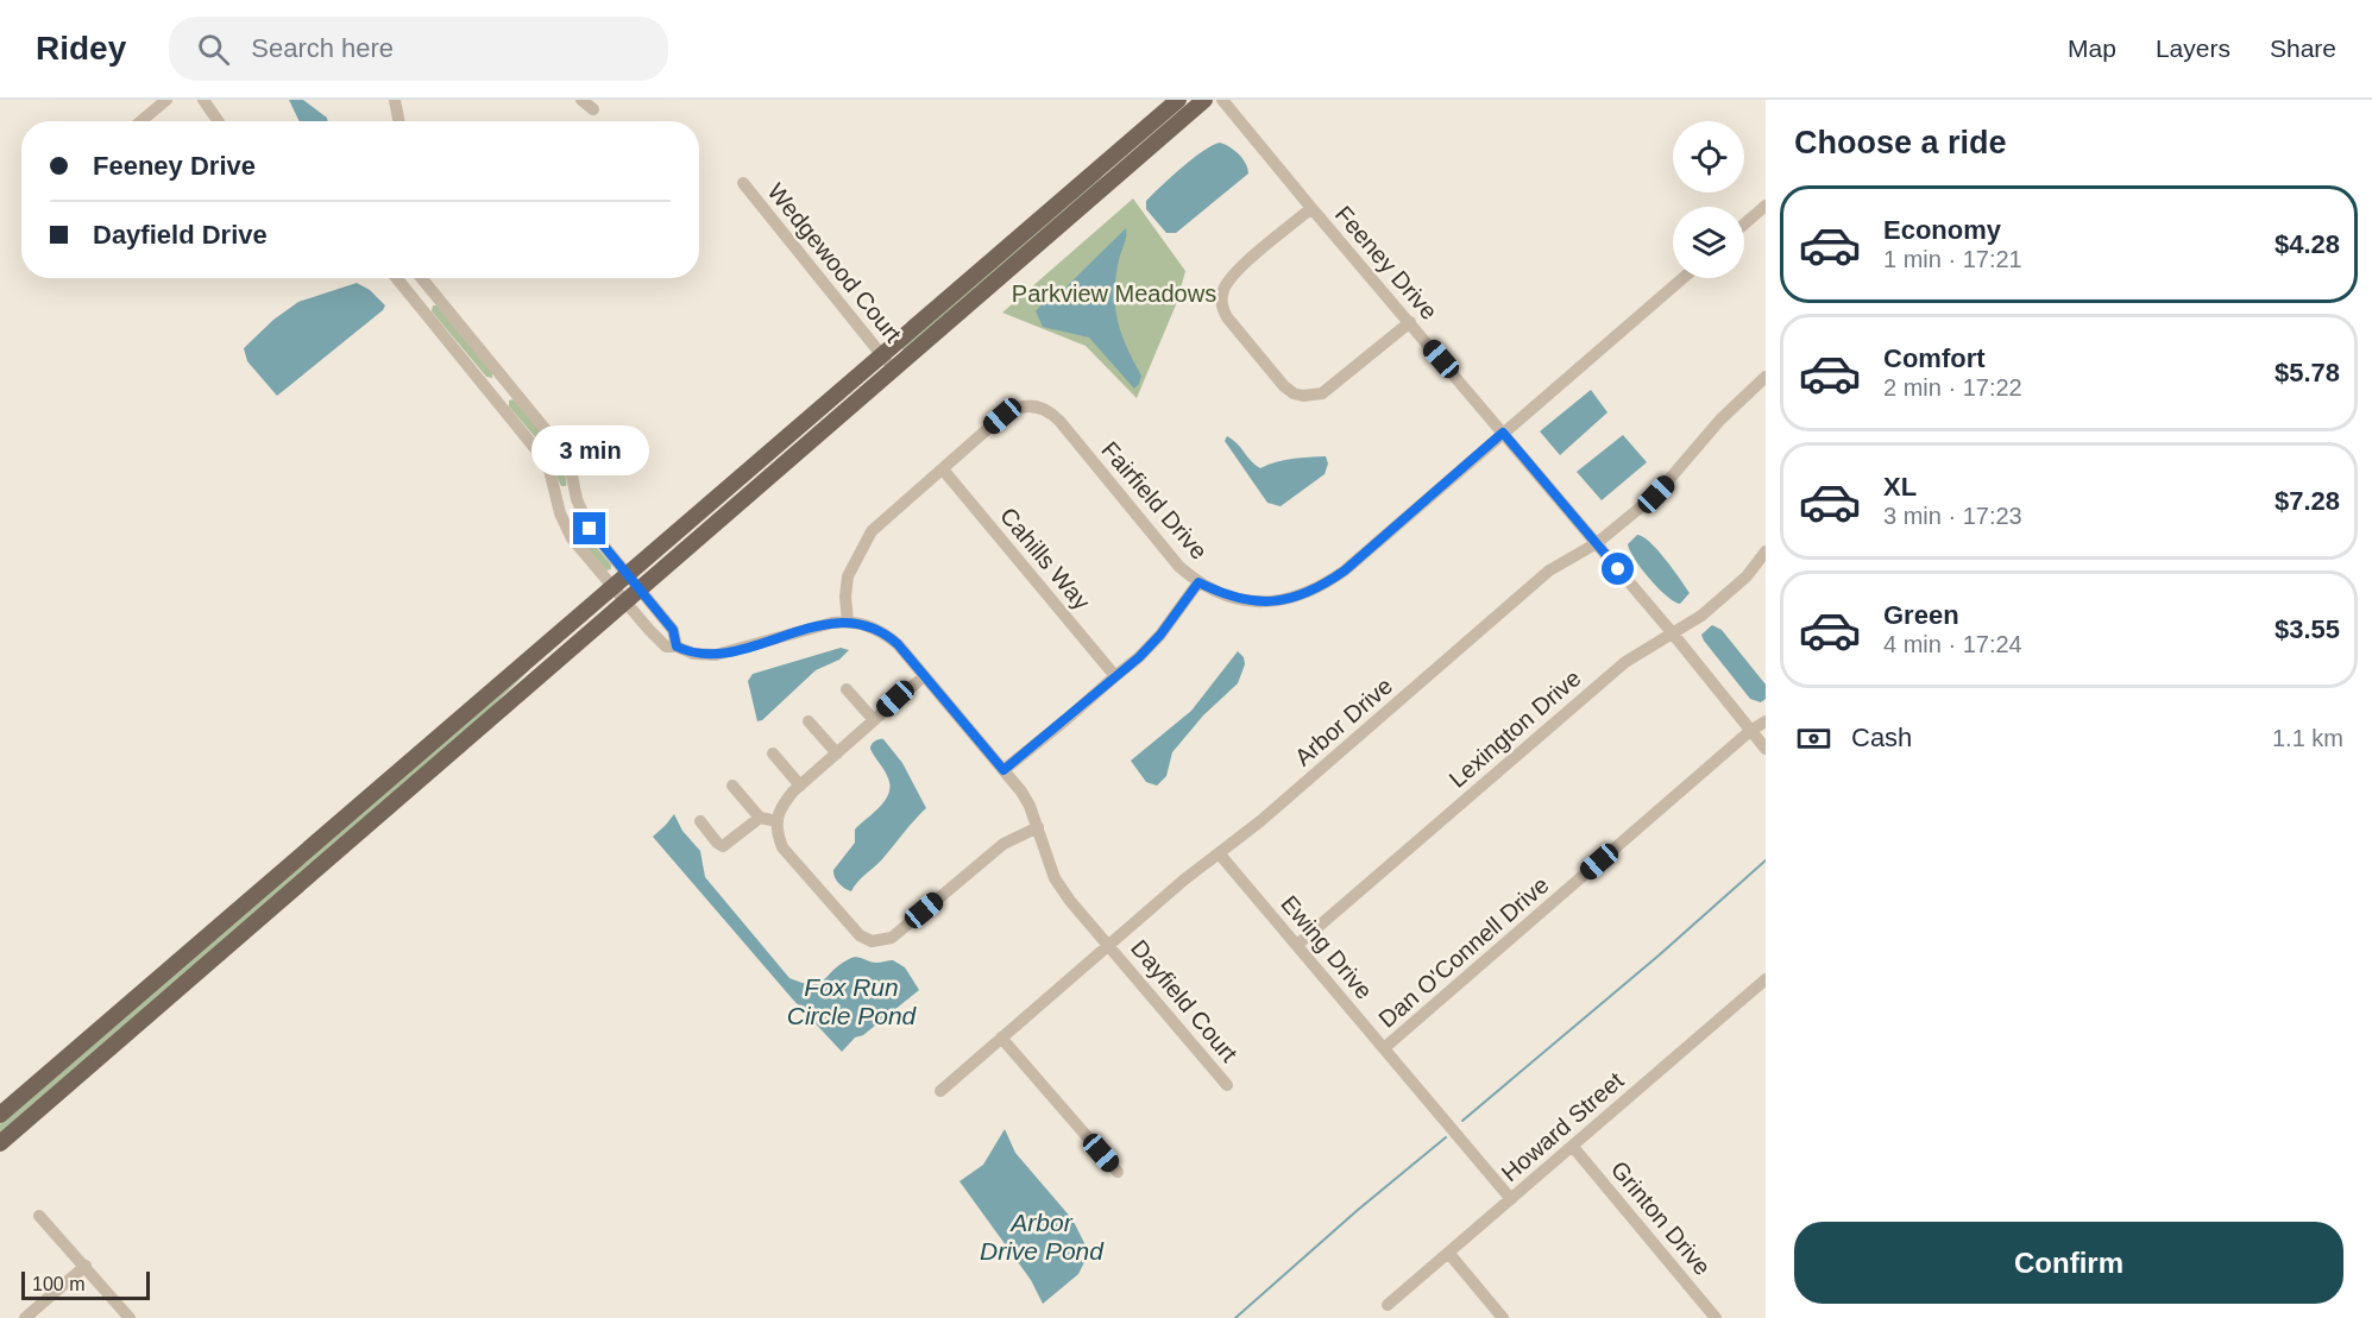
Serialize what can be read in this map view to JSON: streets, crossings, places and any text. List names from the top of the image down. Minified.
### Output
{"streets":{"street":["Wedgewood Court","Feeney Drive","Fairfield Drive","Cahills Way","Arbor Drive","Lexington Drive","Ewing Drive","Dan O'Connell Drive","Dayfield Court","Howard Street","Grinton Drive"]},"crossings":[["Feeney Drive","Fairfield Drive"],["Feeney Drive","Arbor Drive"],["Feeney Drive","Lexington Drive"],["Feeney Drive","Dan O'Connell Drive"],["Fairfield Drive","Cahills Way"],["Fairfield Drive","Dayfield Court"],["Arbor Drive","Ewing Drive"],["Arbor Drive","Dayfield Court"],["Lexington Drive","Ewing Drive"],["Ewing Drive","Dan O'Connell Drive"],["Ewing Drive","Howard Street"],["Howard Street","Grinton Drive"]],"water":["Fox Run Circle Pond","Arbor Drive Pond"],"parks":["Parkview Meadows"],"scale_bar":"100 m","page":{"header":"Ridey","search":"Search here","nav":["Map","Layers","Share"],"heading":"Choose a ride","banner":["Feeney Drive","Dayfield Drive"],"list":[{"name":"Economy","note":"1 min · 17:21","value":"$4.28"},{"name":"Comfort","note":"2 min · 17:22","value":"$5.78"},{"name":"XL","note":"3 min · 17:23","value":"$7.28"},{"name":"Green","note":"4 min · 17:24","value":"$3.55"}],"bubble":"3 min","pay":["Cash","1.1 km"],"buttons":"Confirm","scale":"100 m"}}
